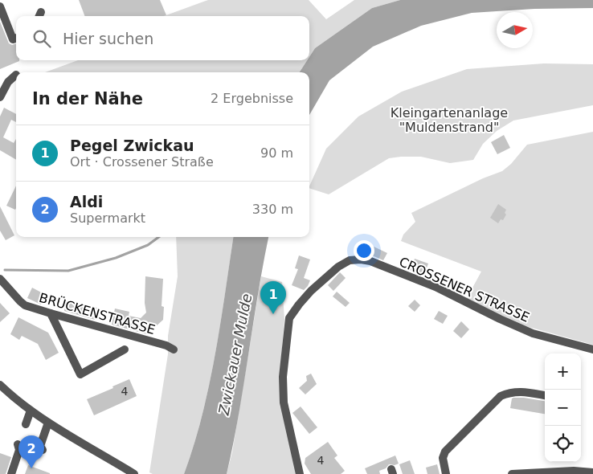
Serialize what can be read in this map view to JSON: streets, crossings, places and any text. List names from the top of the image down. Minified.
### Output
{"streets":{"street":["CROSSENER STRASSE","BRÜCKENSTRASSE"]},"water":["Zwickauer Mulde"],"parks":["Kleingartenanlage \"Muldenstrand\""],"house_numbers":["4","4"],"north":"right","page":{"search":"Hier suchen","heading":["In der Nähe","2 Ergebnisse"],"list":[{"mark":"1","name":"Pegel Zwickau","note":"Ort · Crossener Straße","value":"90 m"},{"mark":"2","name":"Aldi","note":"Supermarkt","value":"330 m"}],"pins":["1","2"],"map_buttons":["+","−"]}}
